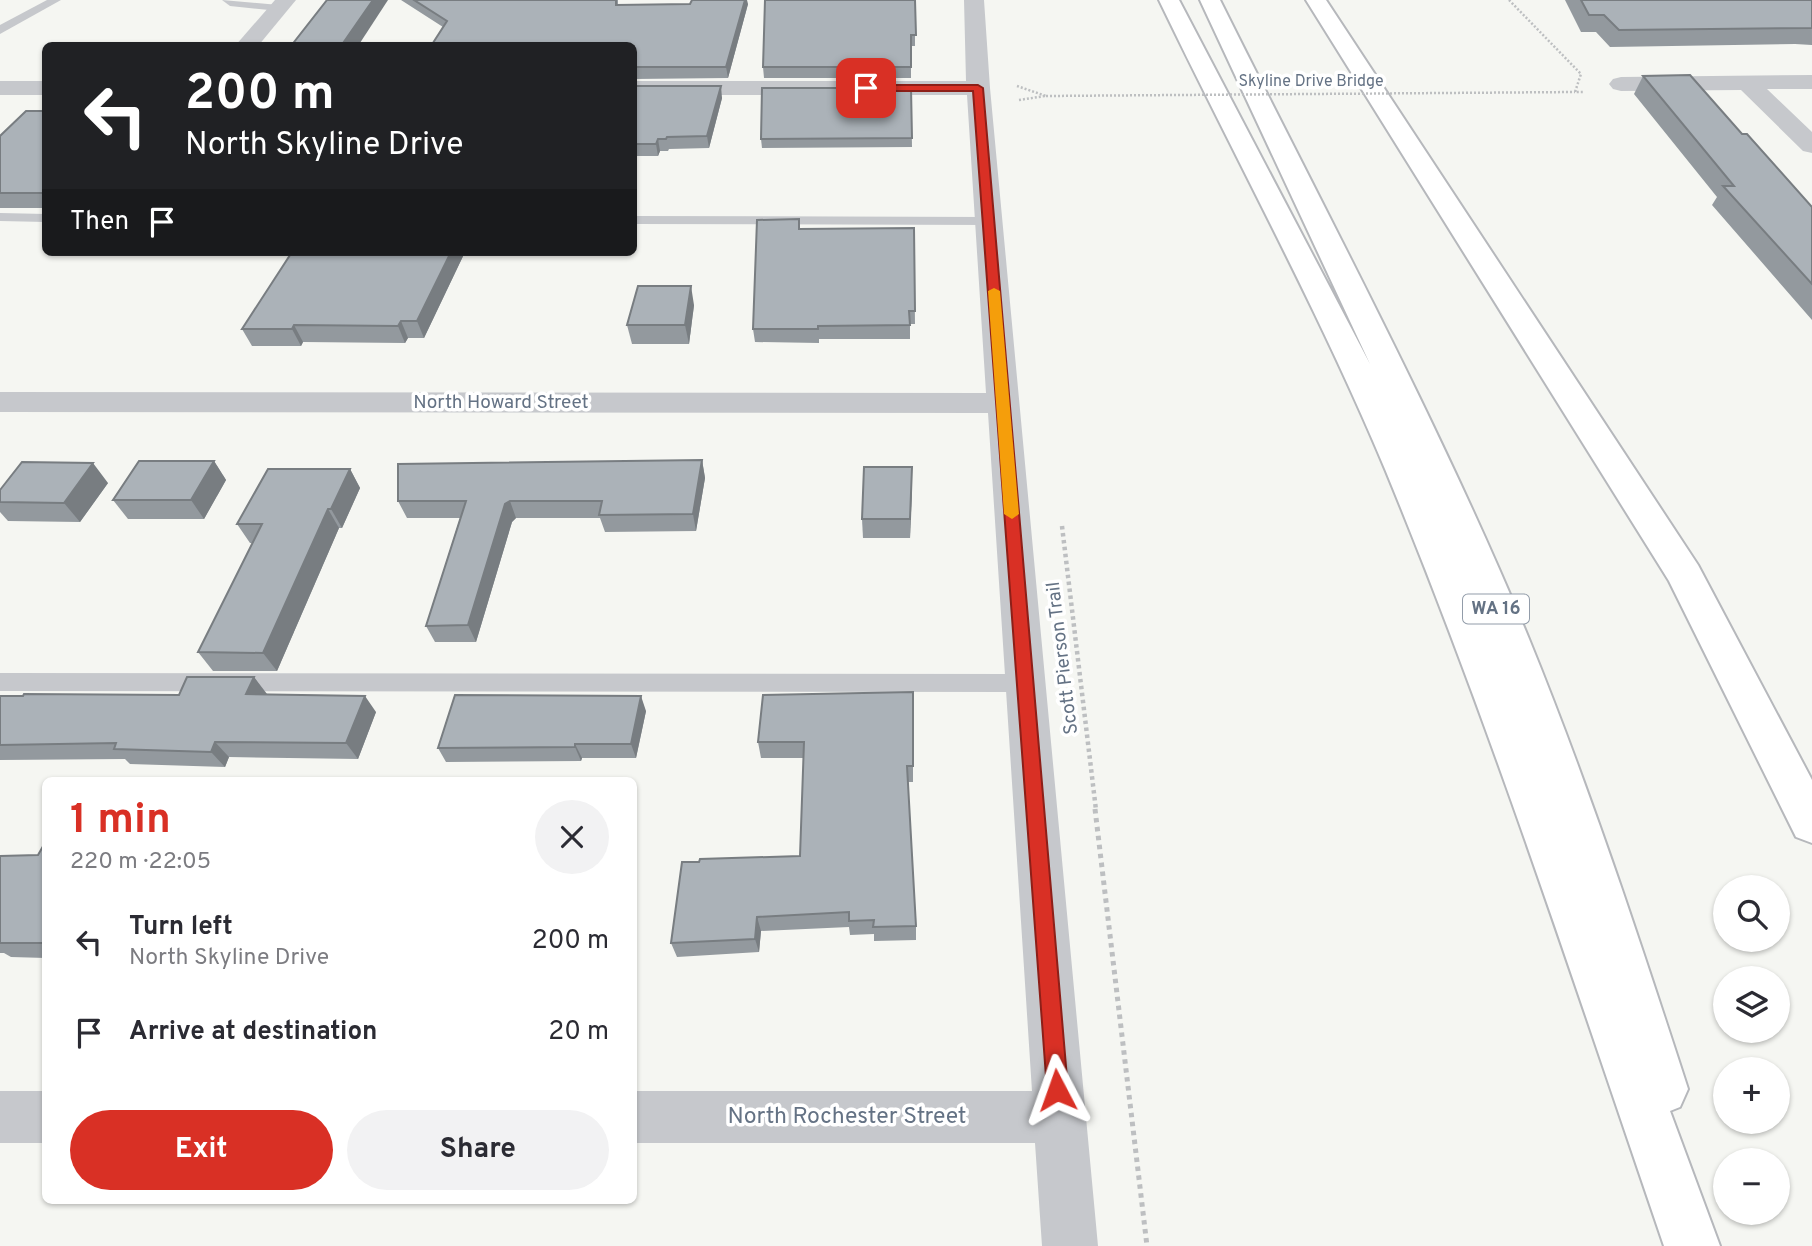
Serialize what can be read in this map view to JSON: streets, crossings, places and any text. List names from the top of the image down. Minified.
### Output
{"streets":{"highway":["WA 16"],"street":["North Howard Street","North Rochester Street"],"path":["Skyline Drive Bridge","Scott Pierson Trail"]},"page":{"turn":["200 m","North Skyline Drive"],"then":"Then","heading":["1 min","220 m · 22:05"],"map_buttons":["+","−"],"list":[{"name":"Turn left","note":"North Skyline Drive","value":"200 m"},{"name":"Arrive at destination","value":"20 m"}],"buttons":["Exit","Share"]}}
